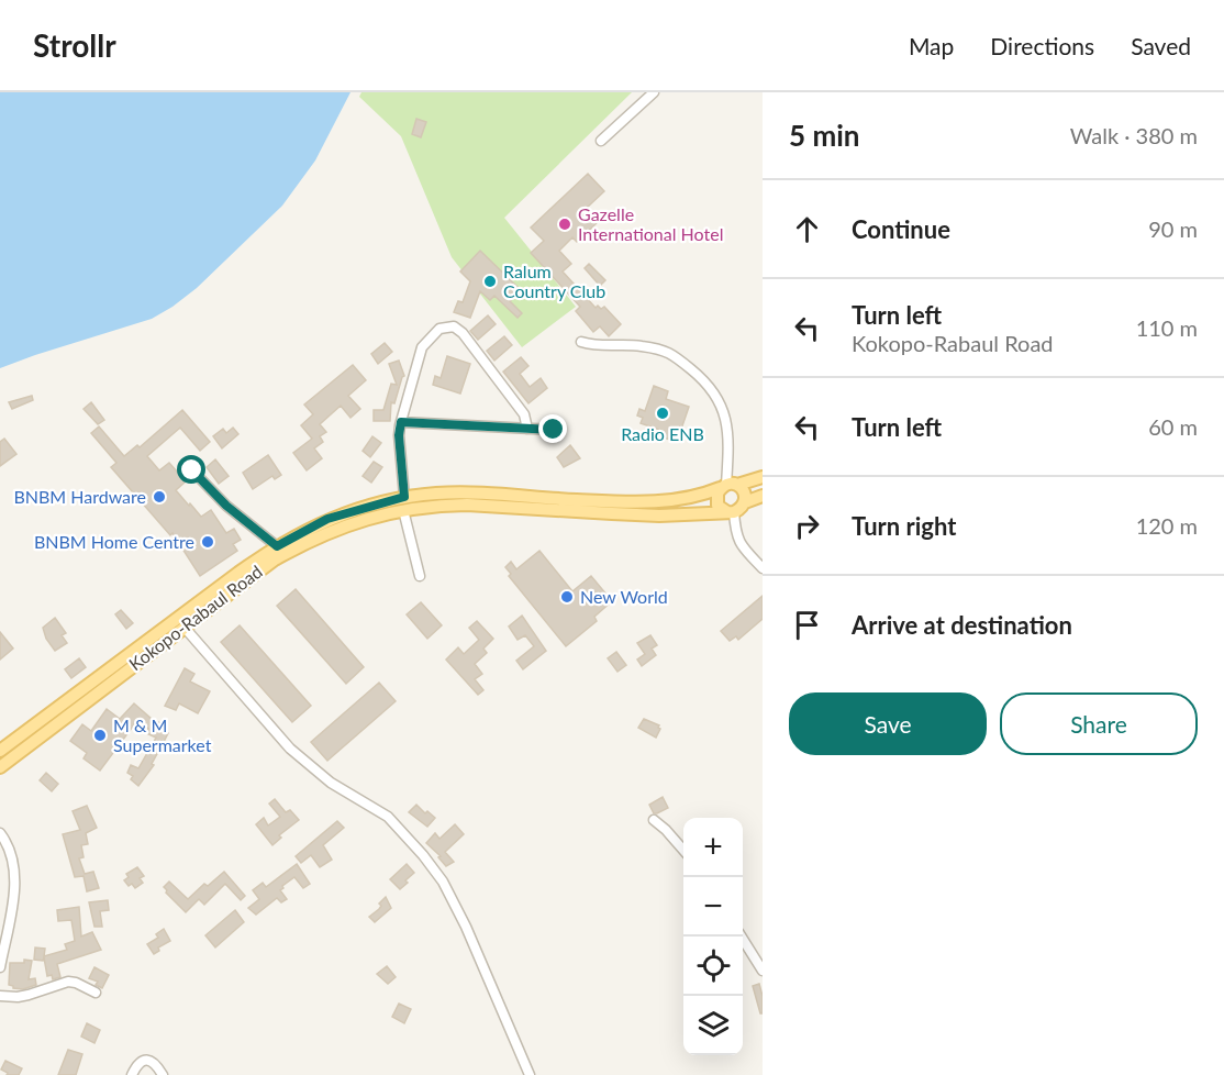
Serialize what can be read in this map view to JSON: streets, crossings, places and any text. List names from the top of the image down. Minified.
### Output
{"streets":{"main road":["Kokopo-Rabaul Road"]},"places":["Gazelle International Hotel","Ralum Country Club","Radio ENB","BNBM Hardware","BNBM Home Centre","New World","M & M Supermarket"],"page":{"header":"Strollr","nav":["Map","Directions","Saved"],"heading":["5 min","Walk · 380 m"],"list":[["Continue","90 m"],["Turn left","Kokopo-Rabaul Road","110 m"],["Turn left","60 m"],["Turn right","120 m"],"Arrive at destination"],"buttons":["Save","Share"],"map_buttons":["+","−"]}}
